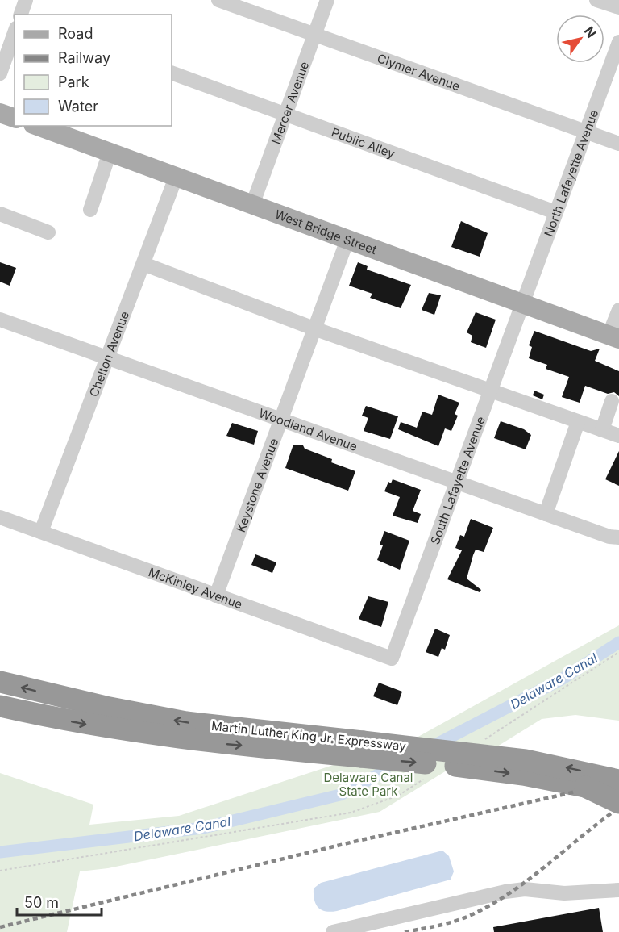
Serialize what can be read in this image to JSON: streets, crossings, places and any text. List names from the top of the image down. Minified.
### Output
{"streets":{"highway":["Martin Luther King Jr. Expressway"],"main road":["West Bridge Street"],"street":["Clymer Avenue","Mercer Avenue","Public Alley","North Lafayette Avenue","Chelton Avenue","Woodland Avenue","South Lafayette Avenue","Keystone Avenue","McKinley Avenue"]},"crossings":[["Clymer Avenue","Mercer Avenue"],["Clymer Avenue","North Lafayette Avenue"],["Mercer Avenue","Public Alley"],["Mercer Avenue","West Bridge Street"],["Public Alley","North Lafayette Avenue"],["North Lafayette Avenue","West Bridge Street"],["North Lafayette Avenue","South Lafayette Avenue"],["West Bridge Street","Chelton Avenue"],["West Bridge Street","South Lafayette Avenue"],["West Bridge Street","Keystone Avenue"],["Chelton Avenue","Woodland Avenue"],["Chelton Avenue","McKinley Avenue"],["Woodland Avenue","South Lafayette Avenue"],["Woodland Avenue","Keystone Avenue"],["South Lafayette Avenue","McKinley Avenue"],["Keystone Avenue","McKinley Avenue"]],"water":["Delaware Canal"],"parks":["Delaware Canal State Park"],"legend":["Road","Railway","Park","Water"],"scale_bar":"50 m","north":"top right"}
